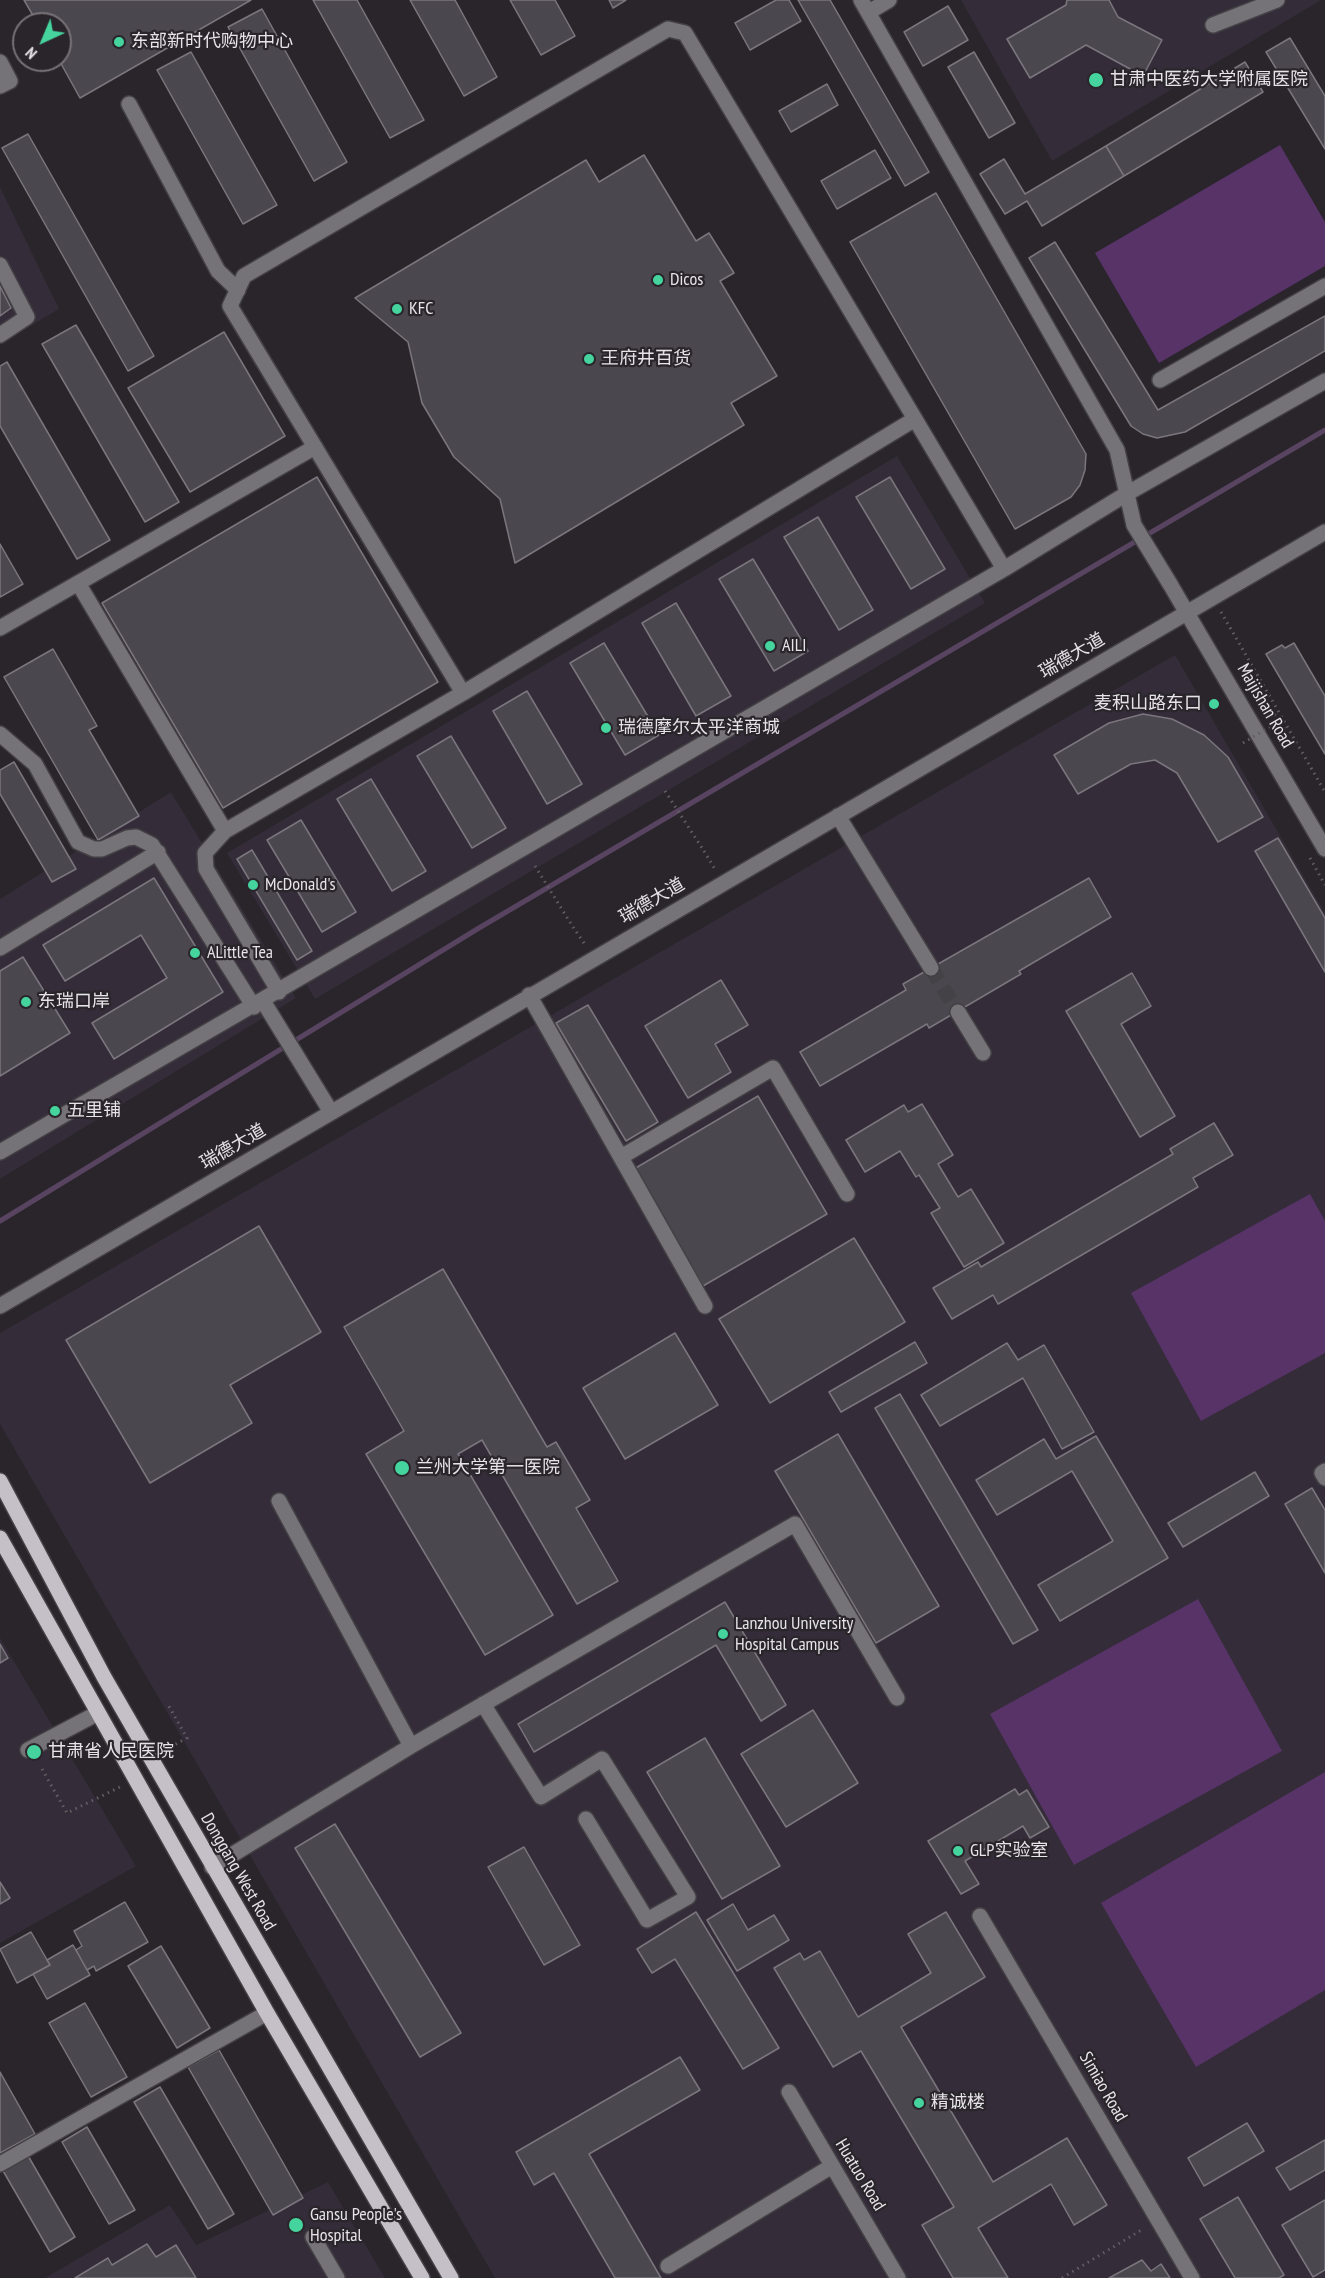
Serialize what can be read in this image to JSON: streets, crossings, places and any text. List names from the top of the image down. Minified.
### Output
{"streets":{"main road":["Donggang West Road"],"street":["瑞德大道","Maijishan Road","Simiao Road","Huatuo Road"]},"crossings":[["瑞德大道","Maijishan Road"]],"places":["东部新时代购物中心","甘肃中医药大学附属医院","Dicos","KFC","王府井百货","AILI","麦积山路东口","瑞德摩尔太平洋商城","McDonald's","ALittle Tea","东瑞口岸","五里铺","兰州大学第一医院","Lanzhou University Hospital Campus","甘肃省人民医院","GLP实验室","精诚楼","Gansu People's Hospital"],"north":"bottom left"}
